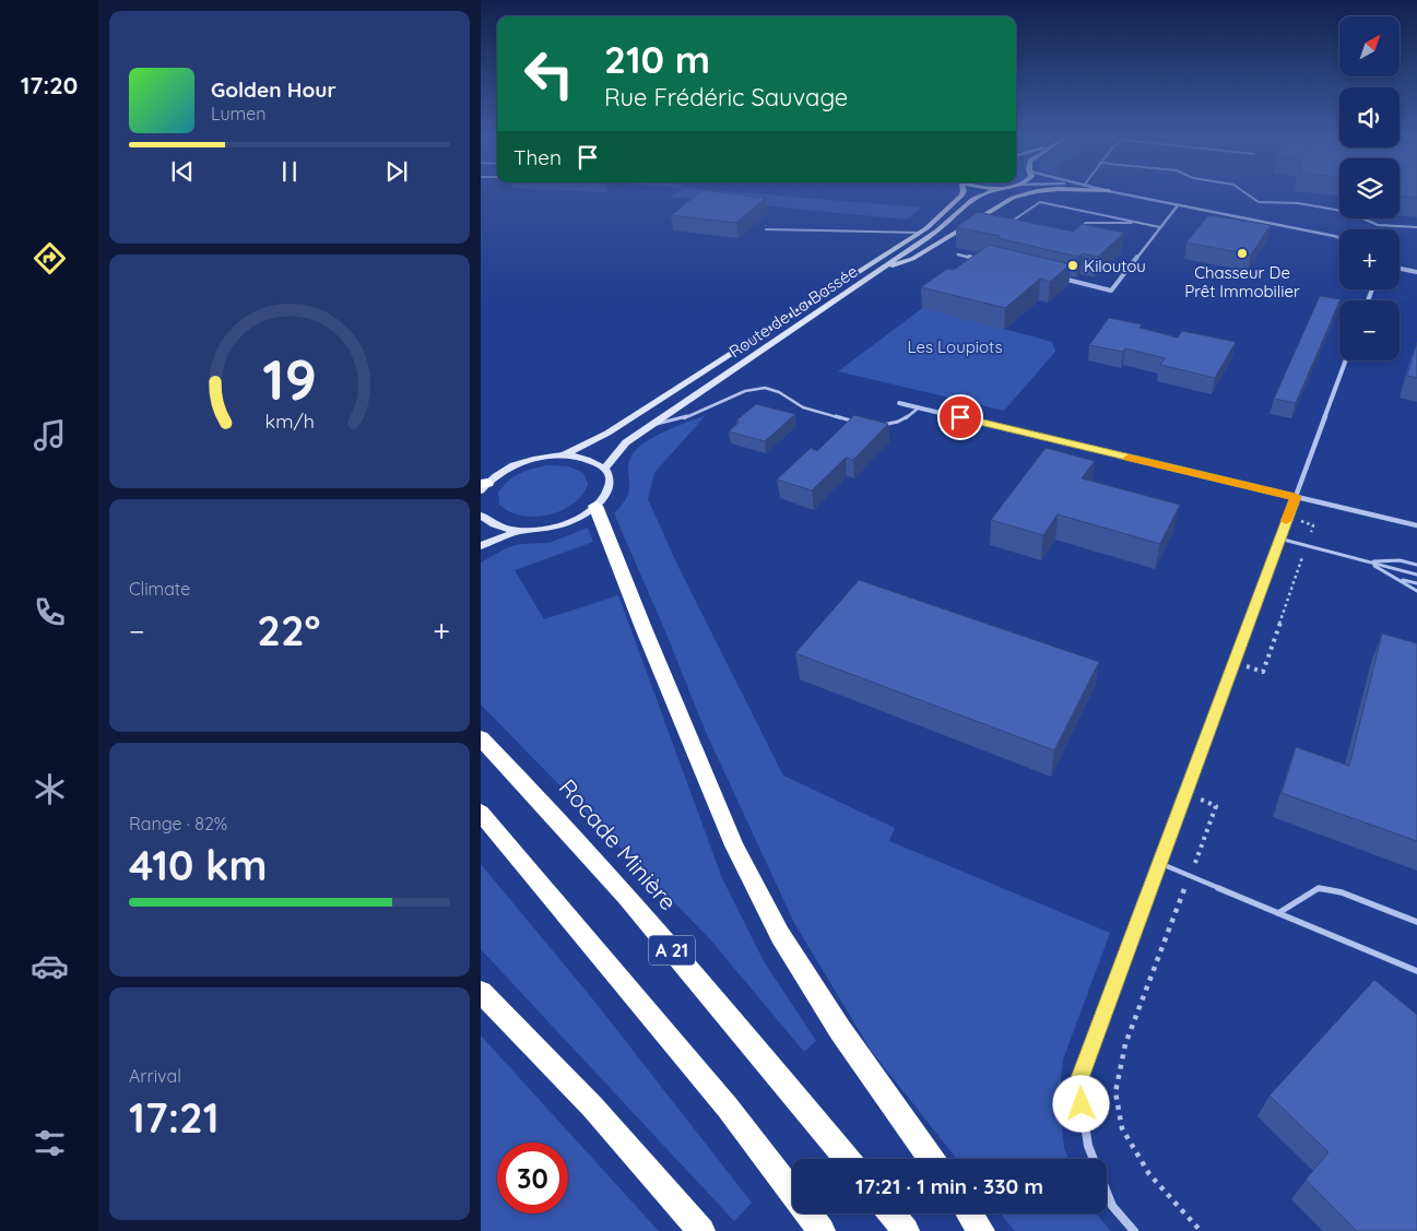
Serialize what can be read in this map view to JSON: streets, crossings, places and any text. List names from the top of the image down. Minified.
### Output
{"streets":{"highway":["Rocade Minière","A 21"],"main road":["Route de La Bassée"]},"parks":["Les Loupiots"],"places":["Chasseur De Prêt Immobilier","Kiloutou"],"north":"top right","page":{"tabs":"17:20","map_buttons":["+","−"],"turn":["210 m","Rue Frédéric Sauvage"],"song":["Golden Hour","Lumen"],"then":"Then","tile":["Climate",["Range · 82%","410 km"],["Arrival","17:21"]],"heat":["−","22°","+"],"limit":"30","trip":"17:21 · 1 min · 330 m","gauge":["19","km/h"]}}
